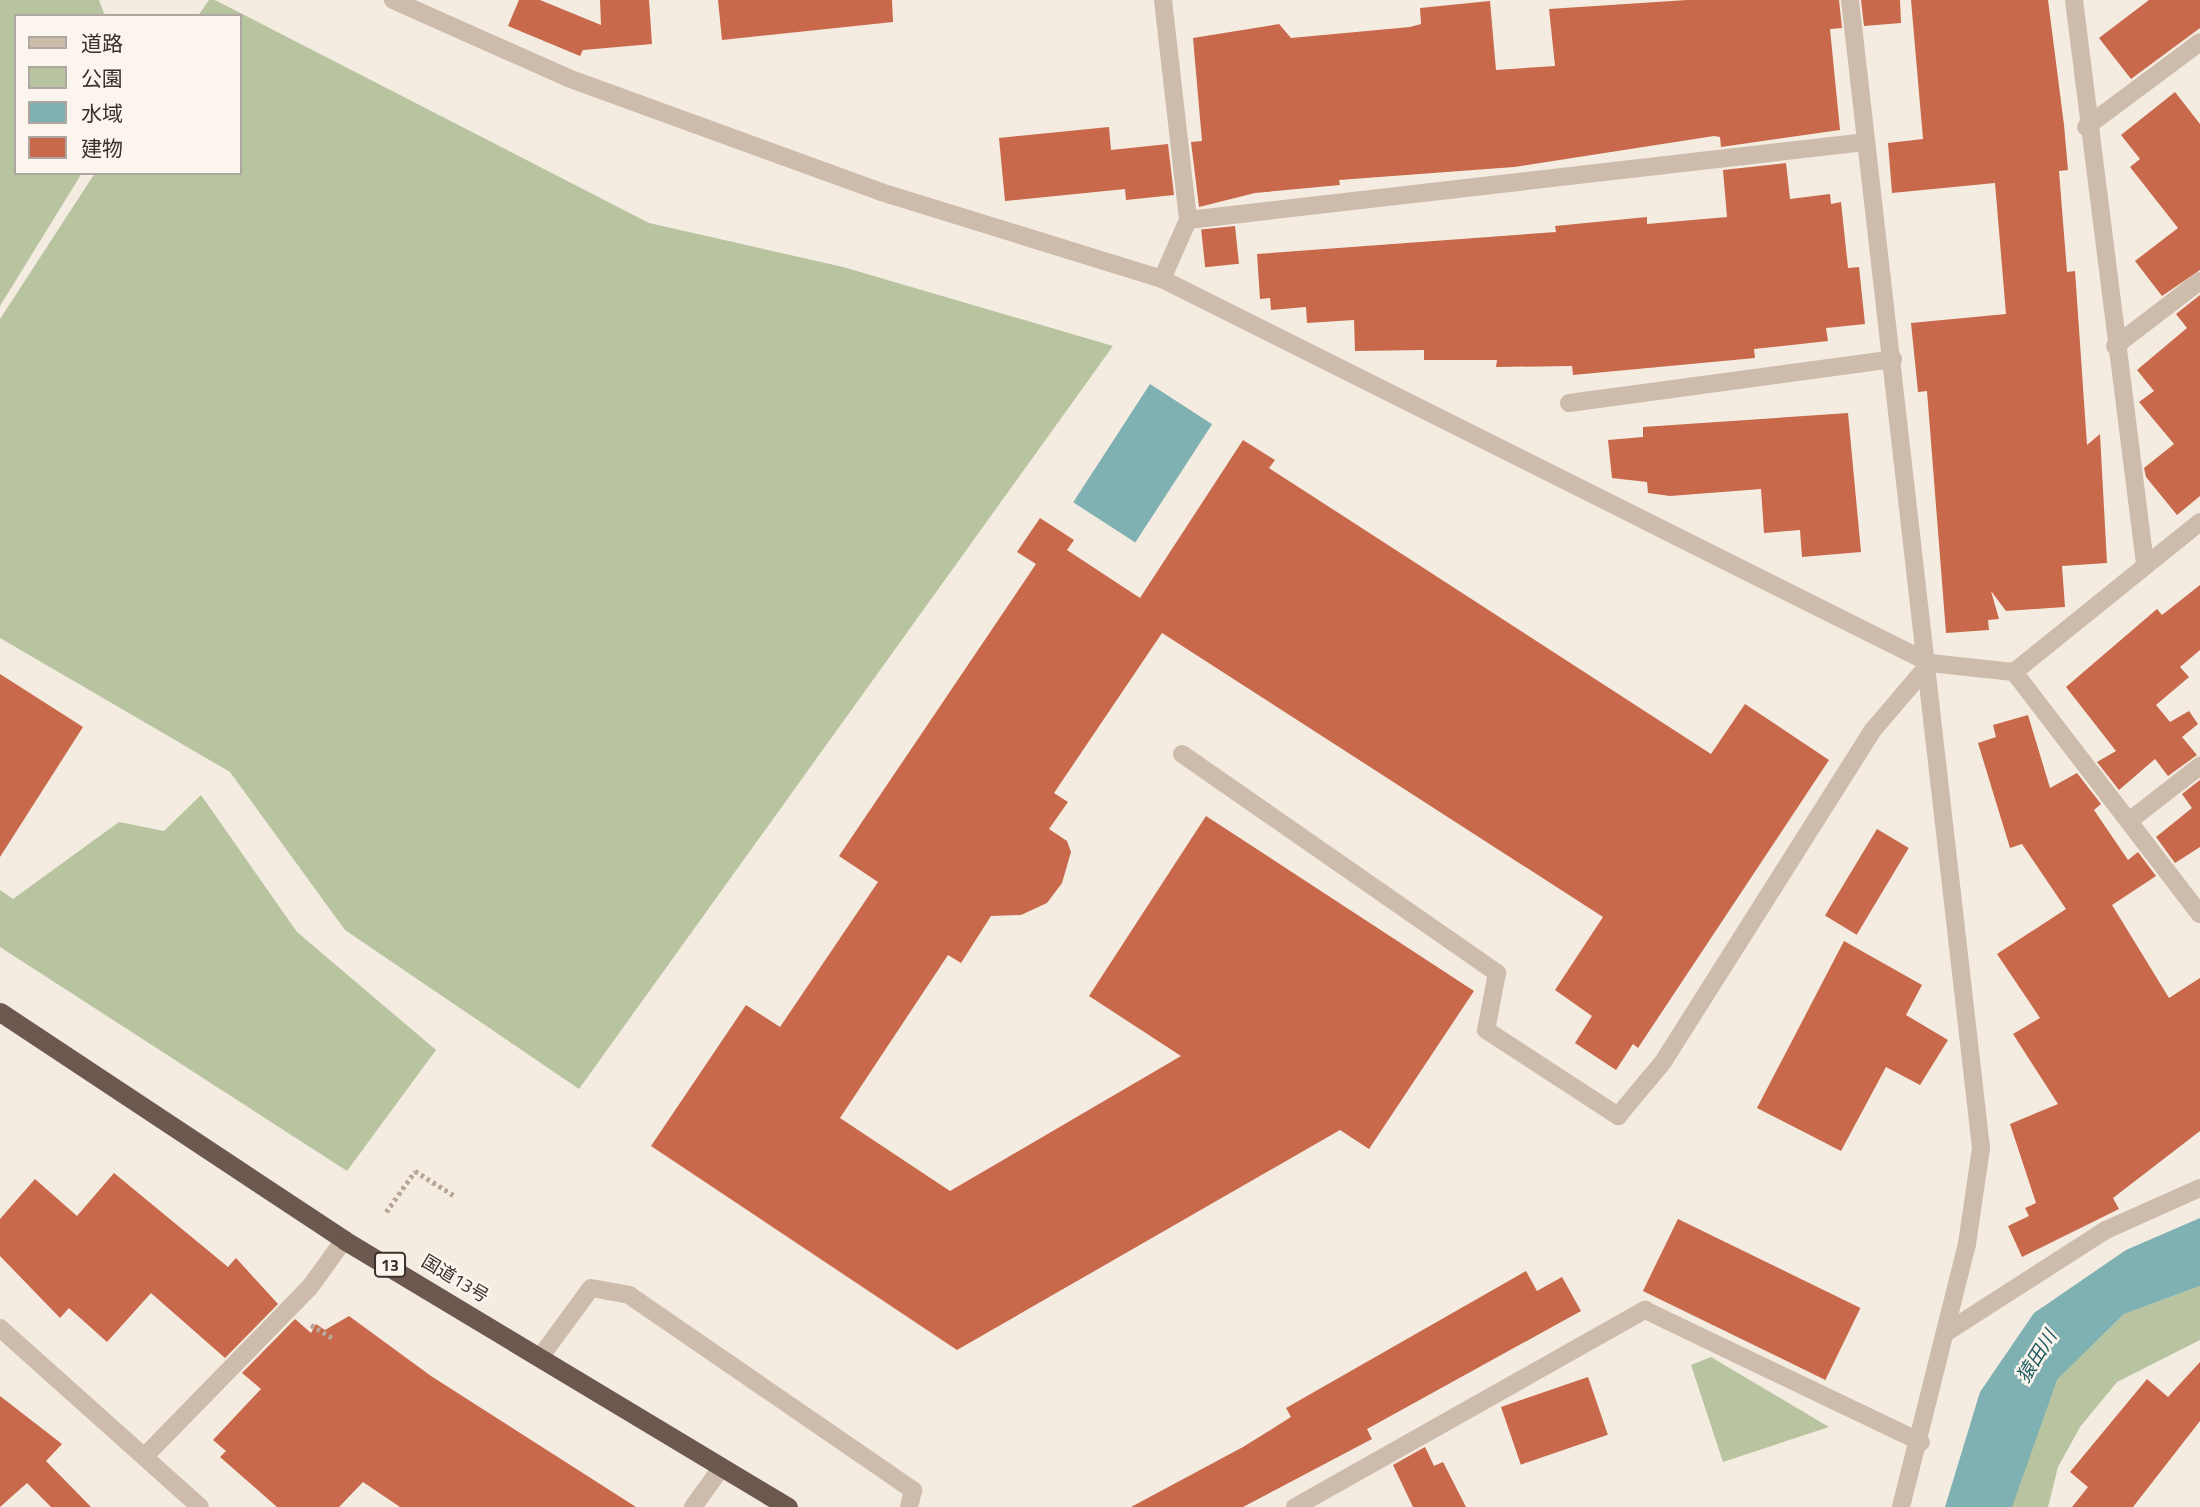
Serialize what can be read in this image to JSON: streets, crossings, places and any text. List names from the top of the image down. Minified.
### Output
{"streets":{"highway":["13","国道13号"]},"water":["猿田川"],"legend":["道路","公園","水域","建物"]}
